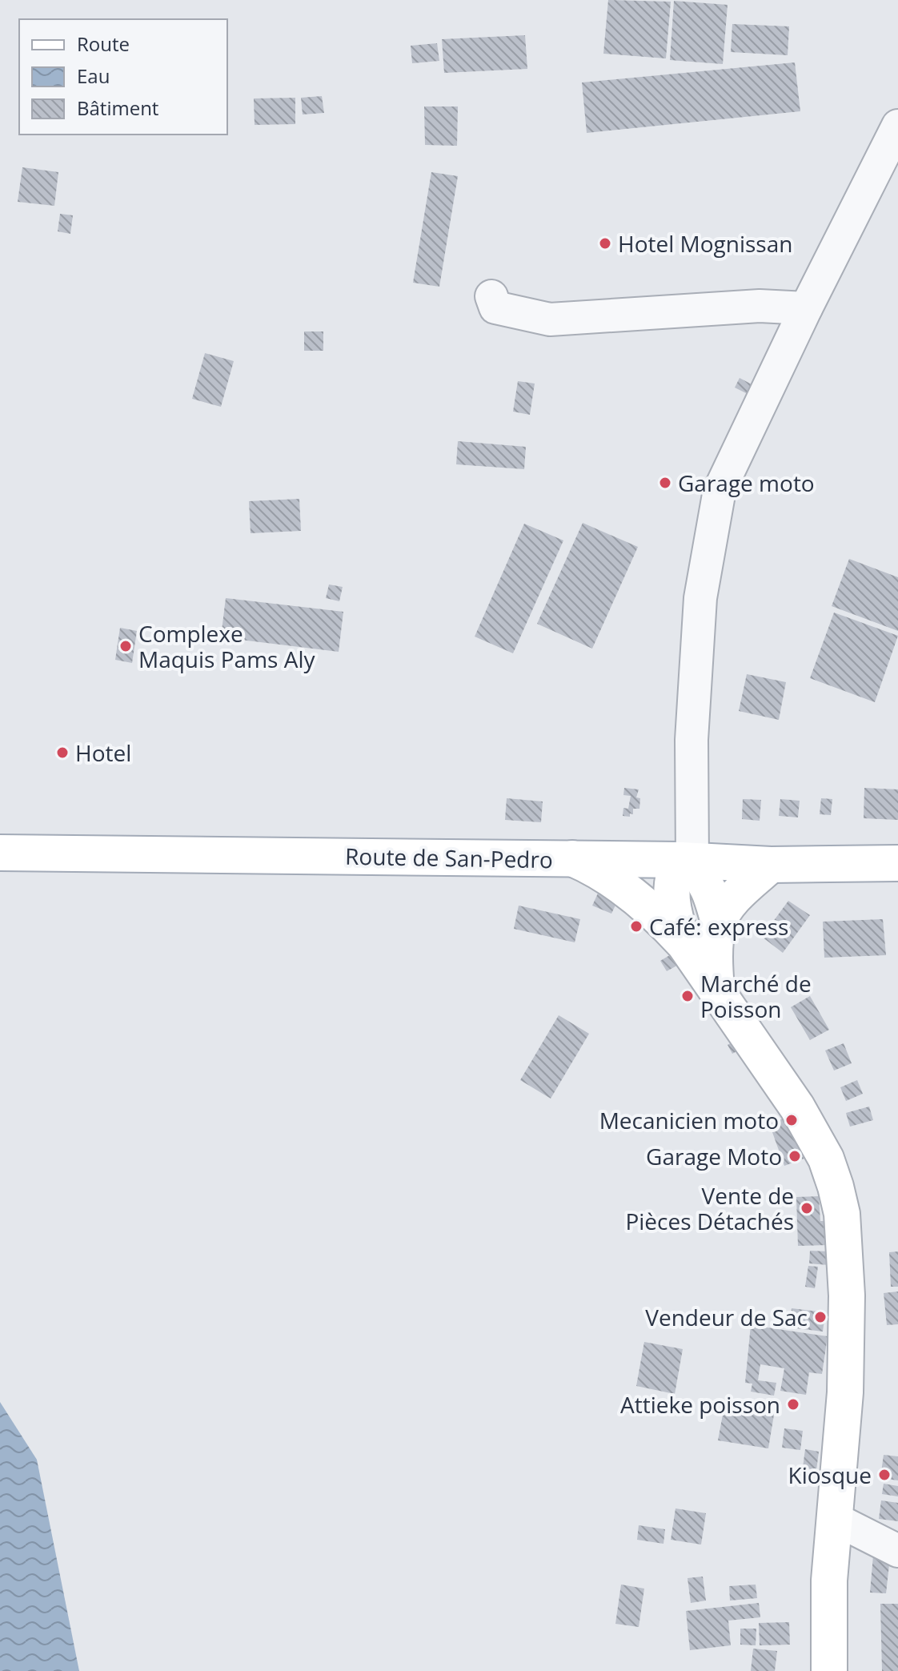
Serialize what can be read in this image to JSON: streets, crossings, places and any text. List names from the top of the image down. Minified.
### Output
{"streets":{"street":["Route de San-Pedro"]},"places":["Hotel Mognissan","Garage moto","Complexe Maquis Pams Aly","Hotel","Café: express","Marché de Poisson","Mecanicien moto","Garage Moto","Vente de Pièces Détachés","Vendeur de Sac","Attieke poisson","Kiosque"],"legend":["Route","Eau","Bâtiment"]}
